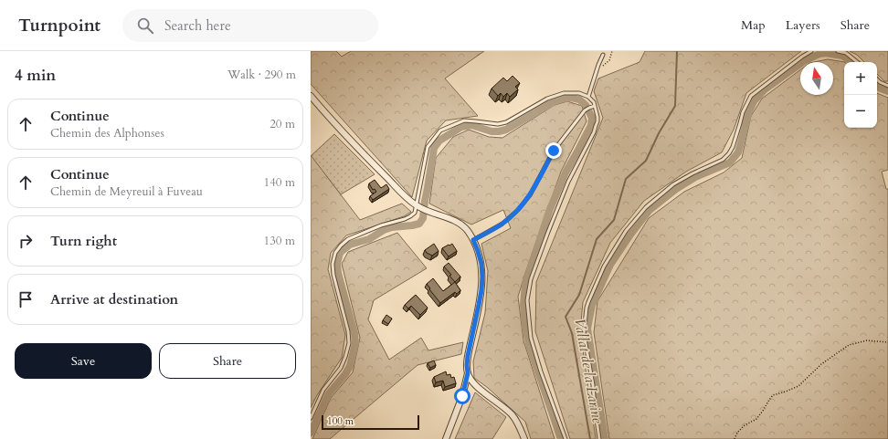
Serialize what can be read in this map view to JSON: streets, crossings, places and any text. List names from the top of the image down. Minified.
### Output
{"water":["Vallat de la Larine"],"scale_bar":"100 m","north":"top","page":{"header":"Turnpoint","search":"Search here","nav":["Map","Layers","Share"],"heading":["4 min","Walk · 290 m"],"map_buttons":["+","−"],"list":[["Continue","Chemin des Alphonses","20 m"],["Continue","Chemin de Meyreuil à Fuveau","140 m"],["Turn right","130 m"],"Arrive at destination"],"buttons":["Save","Share"],"scale":"100 m"}}
